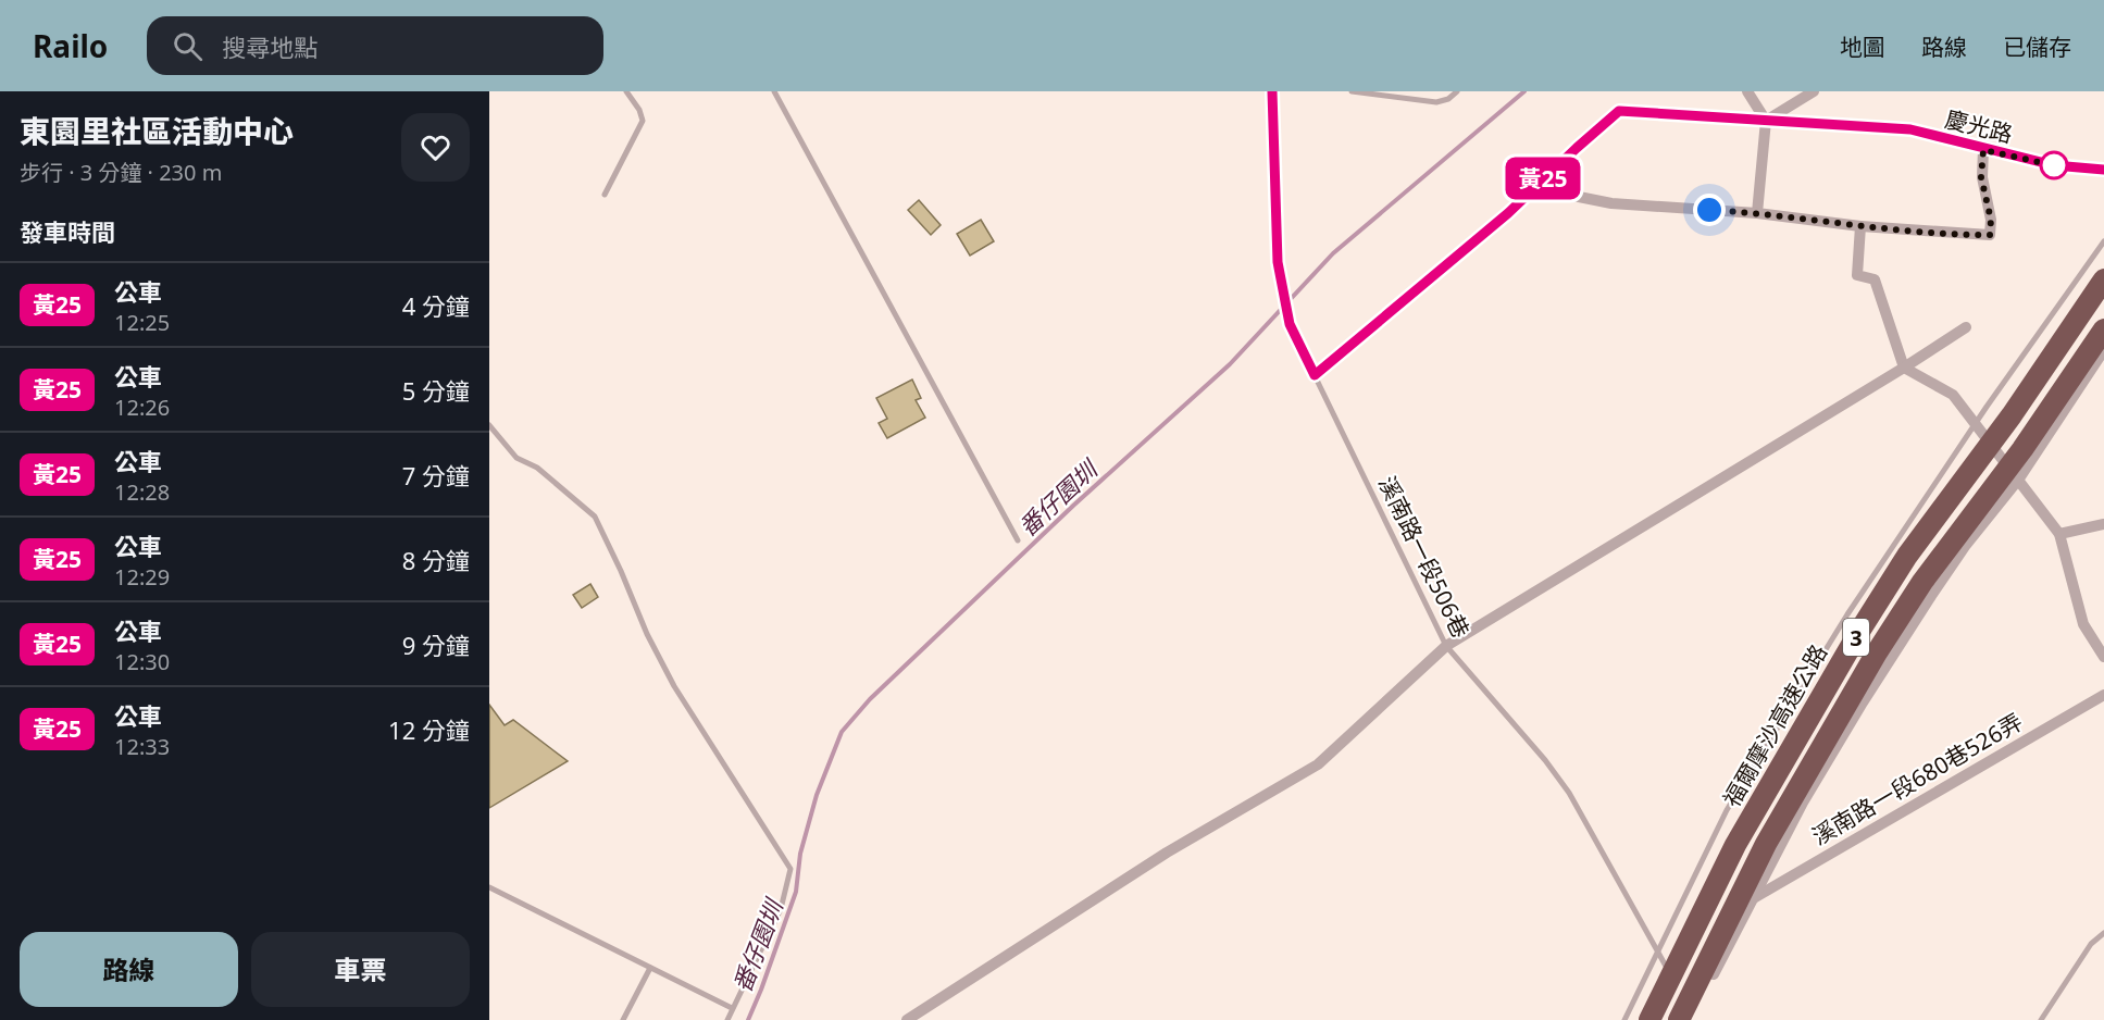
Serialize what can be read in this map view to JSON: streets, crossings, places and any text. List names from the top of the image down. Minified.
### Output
{"streets":{"highway":["3","福爾摩沙高速公路"],"street":["慶光路","溪南路一段680巷526弄"],"lane":["溪南路一段506巷"]},"water":["番仔園圳"],"lines":["bus line 黃25"],"page":{"header":"Railo","search":"搜尋地點","nav":["地圖","路線","已儲存"],"heading":[["東園里社區活動中心","步行 · 3 分鐘 · 230 m"],"發車時間"],"on_map":"黃25","list":[{"mark":"黃25","name":"公車","note":"12:25","value":"4 分鐘"},{"mark":"黃25","name":"公車","note":"12:26","value":"5 分鐘"},{"mark":"黃25","name":"公車","note":"12:28","value":"7 分鐘"},{"mark":"黃25","name":"公車","note":"12:29","value":"8 分鐘"},{"mark":"黃25","name":"公車","note":"12:30","value":"9 分鐘"},{"mark":"黃25","name":"公車","note":"12:33","value":"12 分鐘"}],"buttons":["路線","車票"]}}
